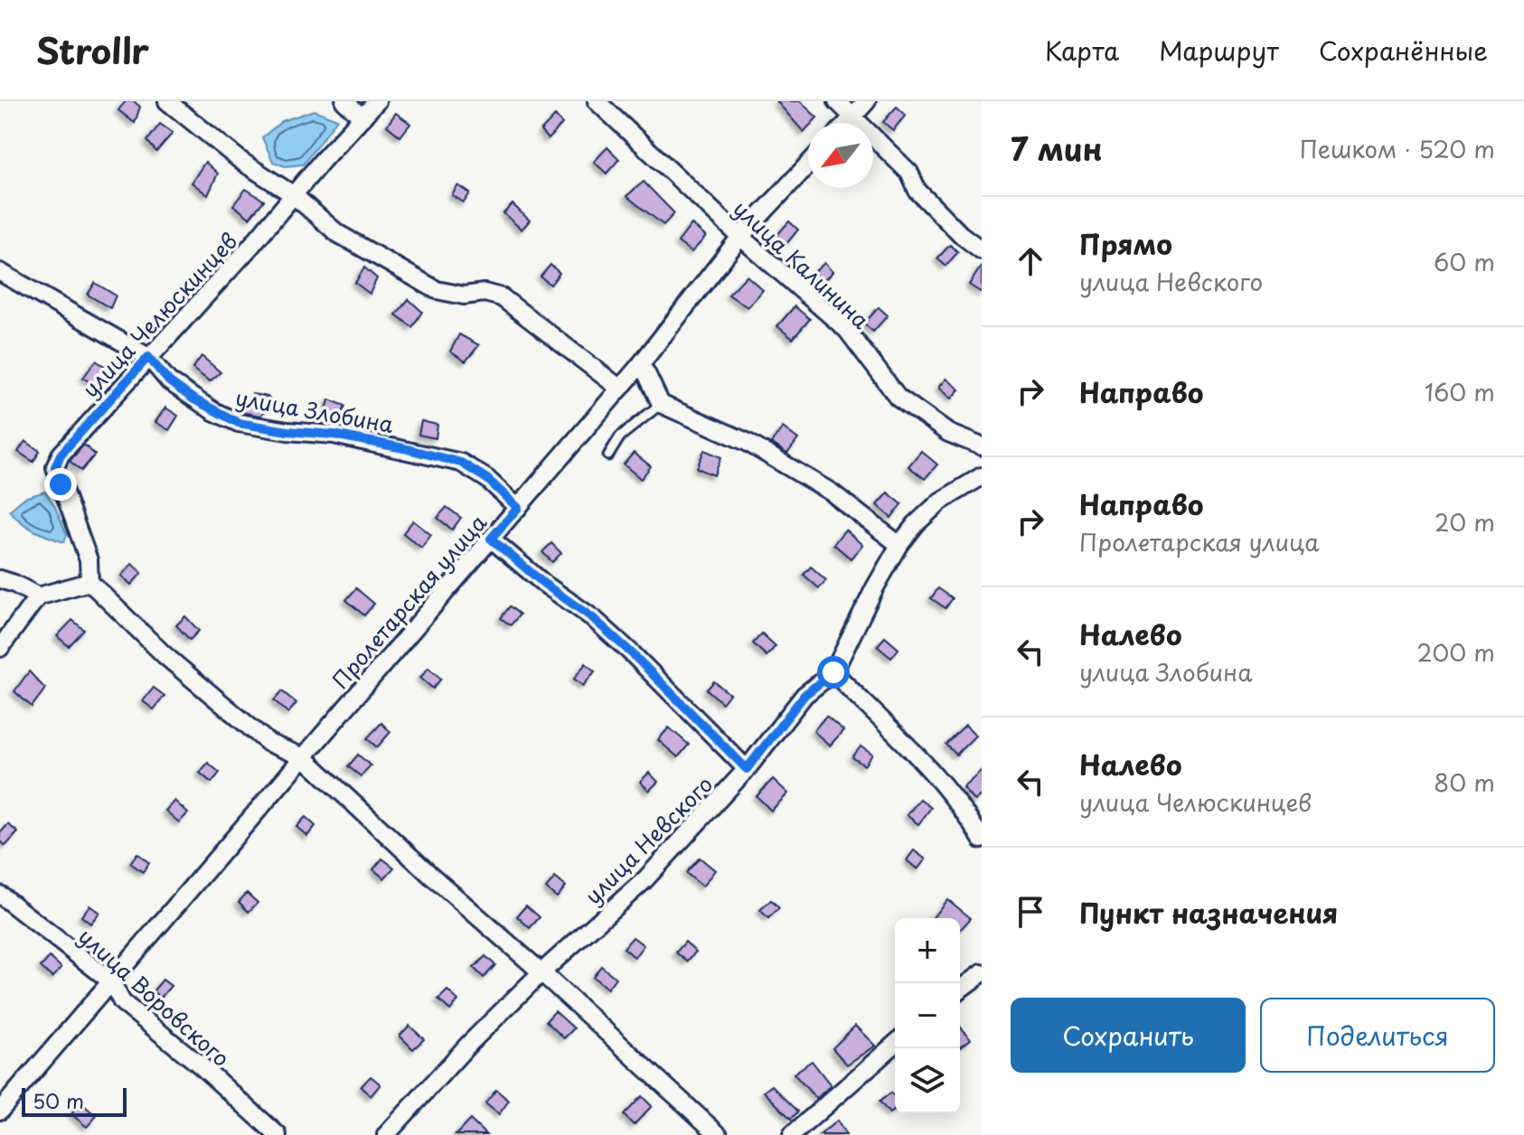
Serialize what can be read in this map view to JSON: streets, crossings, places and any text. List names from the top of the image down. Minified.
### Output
{"streets":{"street":["улица Калинина","улица Челюскинцев","улица Злобина","Пролетарская улица","улица Невского","улица Воровского"]},"crossings":[["улица Калинина","Пролетарская улица"],["улица Челюскинцев","улица Злобина"],["улица Злобина","Пролетарская улица"],["Пролетарская улица","улица Воровского"]],"scale_bar":"50 m","north":"bottom left","page":{"header":"Strollr","nav":["Карта","Маршрут","Сохранённые"],"heading":["7 мин","Пешком · 520 m"],"list":[["Прямо","улица Невского","60 m"],["Направо","160 m"],["Направо","Пролетарская улица","20 m"],["Налево","улица Злобина","200 m"],["Налево","улица Челюскинцев","80 m"],"Пункт назначения"],"map_buttons":["+","−"],"buttons":["Сохранить","Поделиться"],"scale":"50 m"}}
